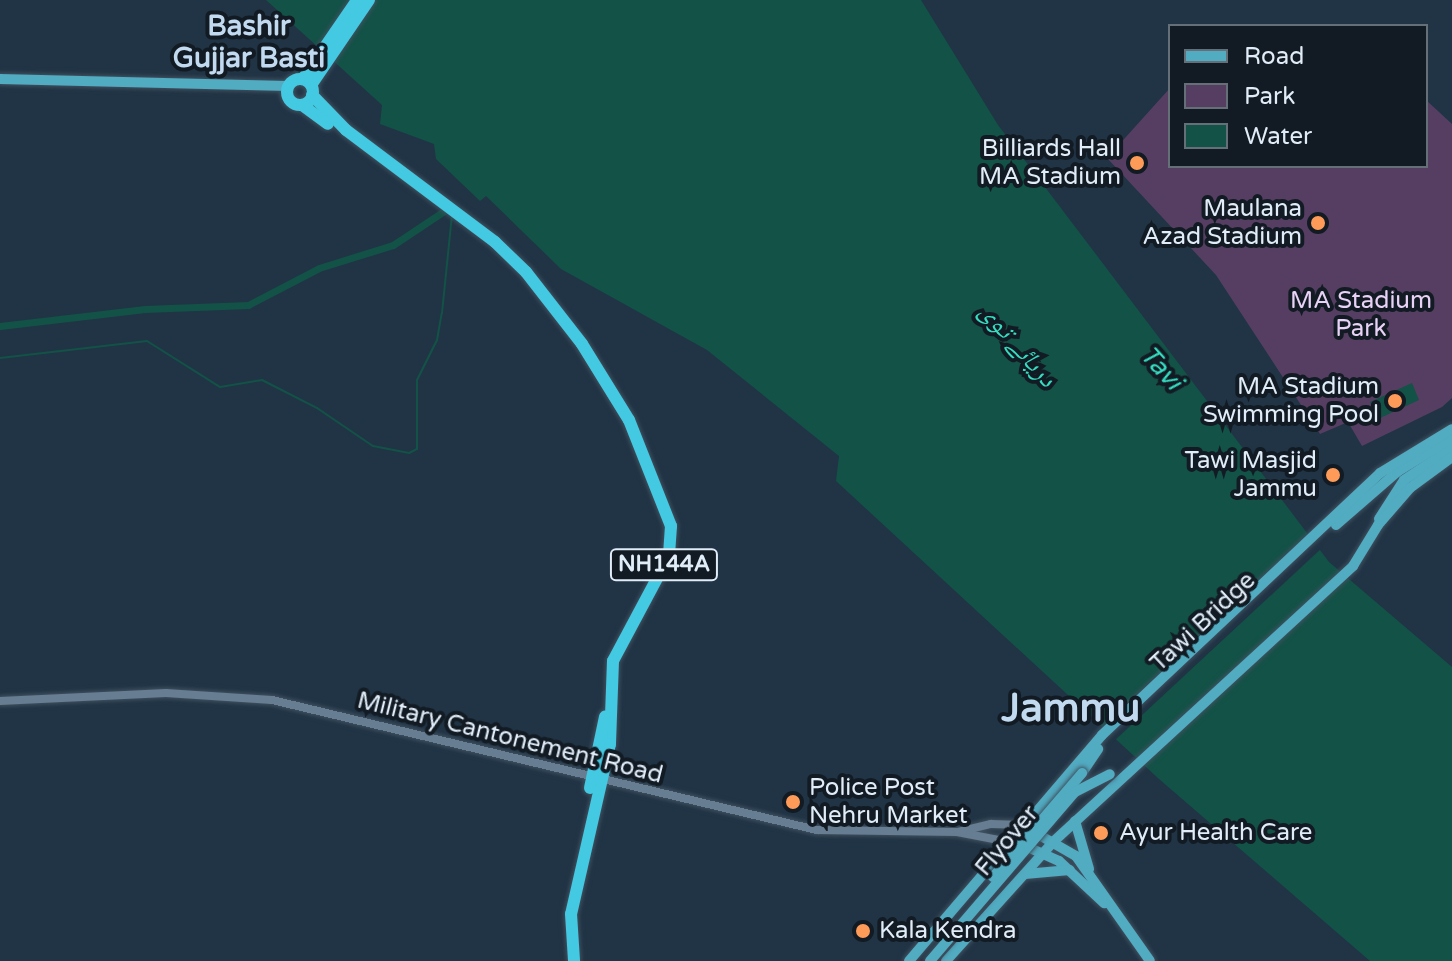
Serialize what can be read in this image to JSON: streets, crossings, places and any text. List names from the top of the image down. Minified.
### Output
{"streets":{"highway":["NH144A"],"main road":["Tawi Bridge","Flyover"],"street":["Military Cantonement Road"]},"crossings":[["NH144A","Military Cantonement Road"],["Tawi Bridge","Flyover"]],"districts":["Bashir Gujjar Basti","Jammu"],"water":["دریائے توی","Tavi"],"parks":["MA Stadium Park"],"places":["Billiards Hall MA Stadium","Maulana Azad Stadium","MA Stadium Swimming Pool","Tawi Masjid Jammu","Police Post Nehru Market","Ayur Health Care","Kala Kendra"],"legend":["Road","Park","Water"]}
